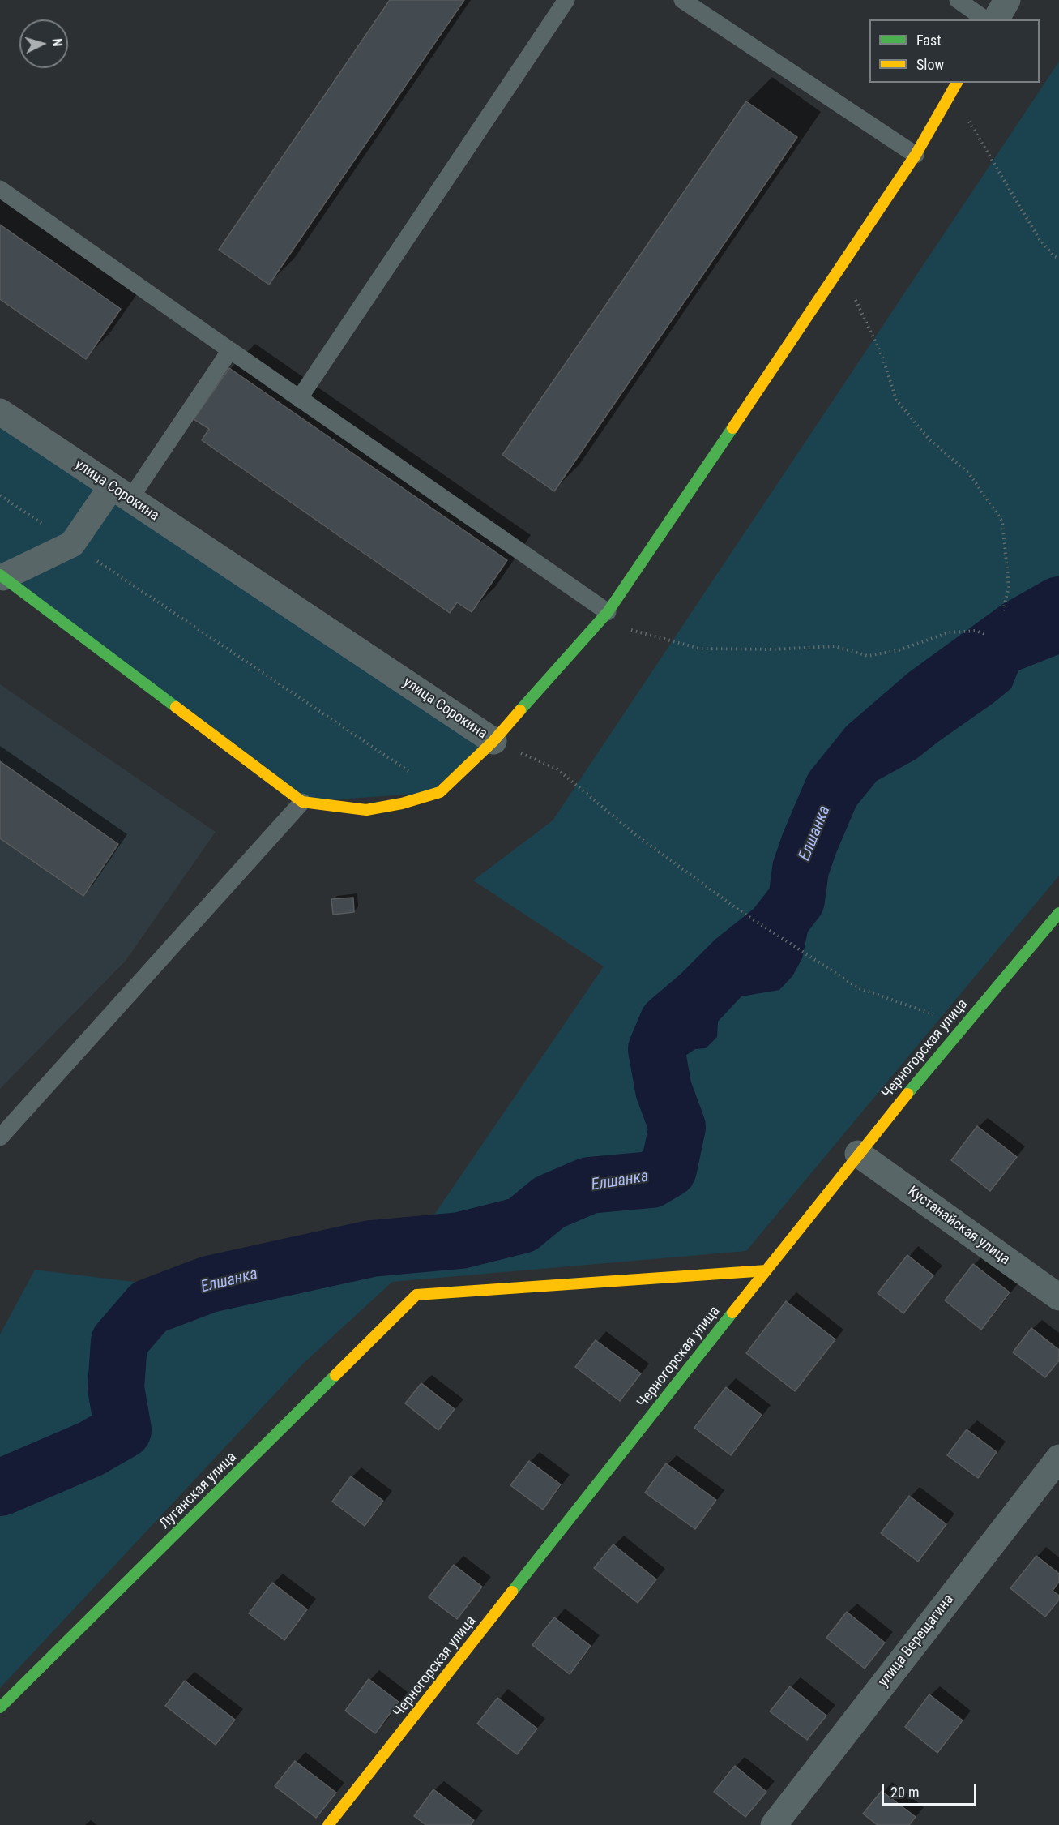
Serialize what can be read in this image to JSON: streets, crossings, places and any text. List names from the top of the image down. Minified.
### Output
{"streets":{"street":["улица Сорокина","Черногорская улица","Кустанайская улица","Луганская улица","улица Верещагина"]},"crossings":[["Черногорская улица","Кустанайская улица"],["Черногорская улица","Луганская улица"]],"water":["Елшанка"],"legend":["Fast","Slow"],"scale_bar":"20 m","north":"right"}
